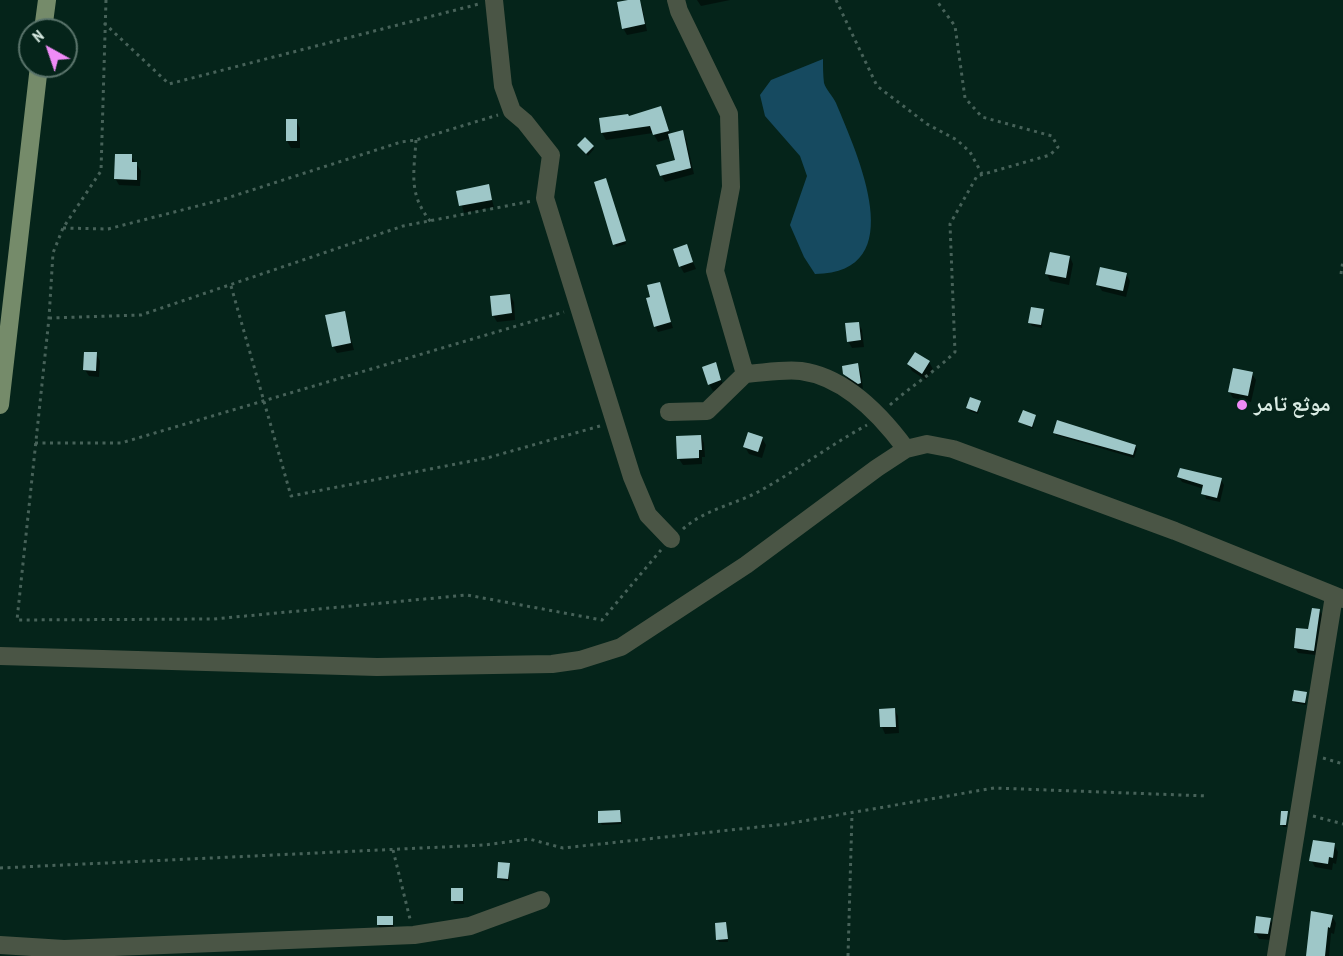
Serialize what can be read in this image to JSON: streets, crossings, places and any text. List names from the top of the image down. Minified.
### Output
{"places":["موثع تامر"],"north":"top left"}
